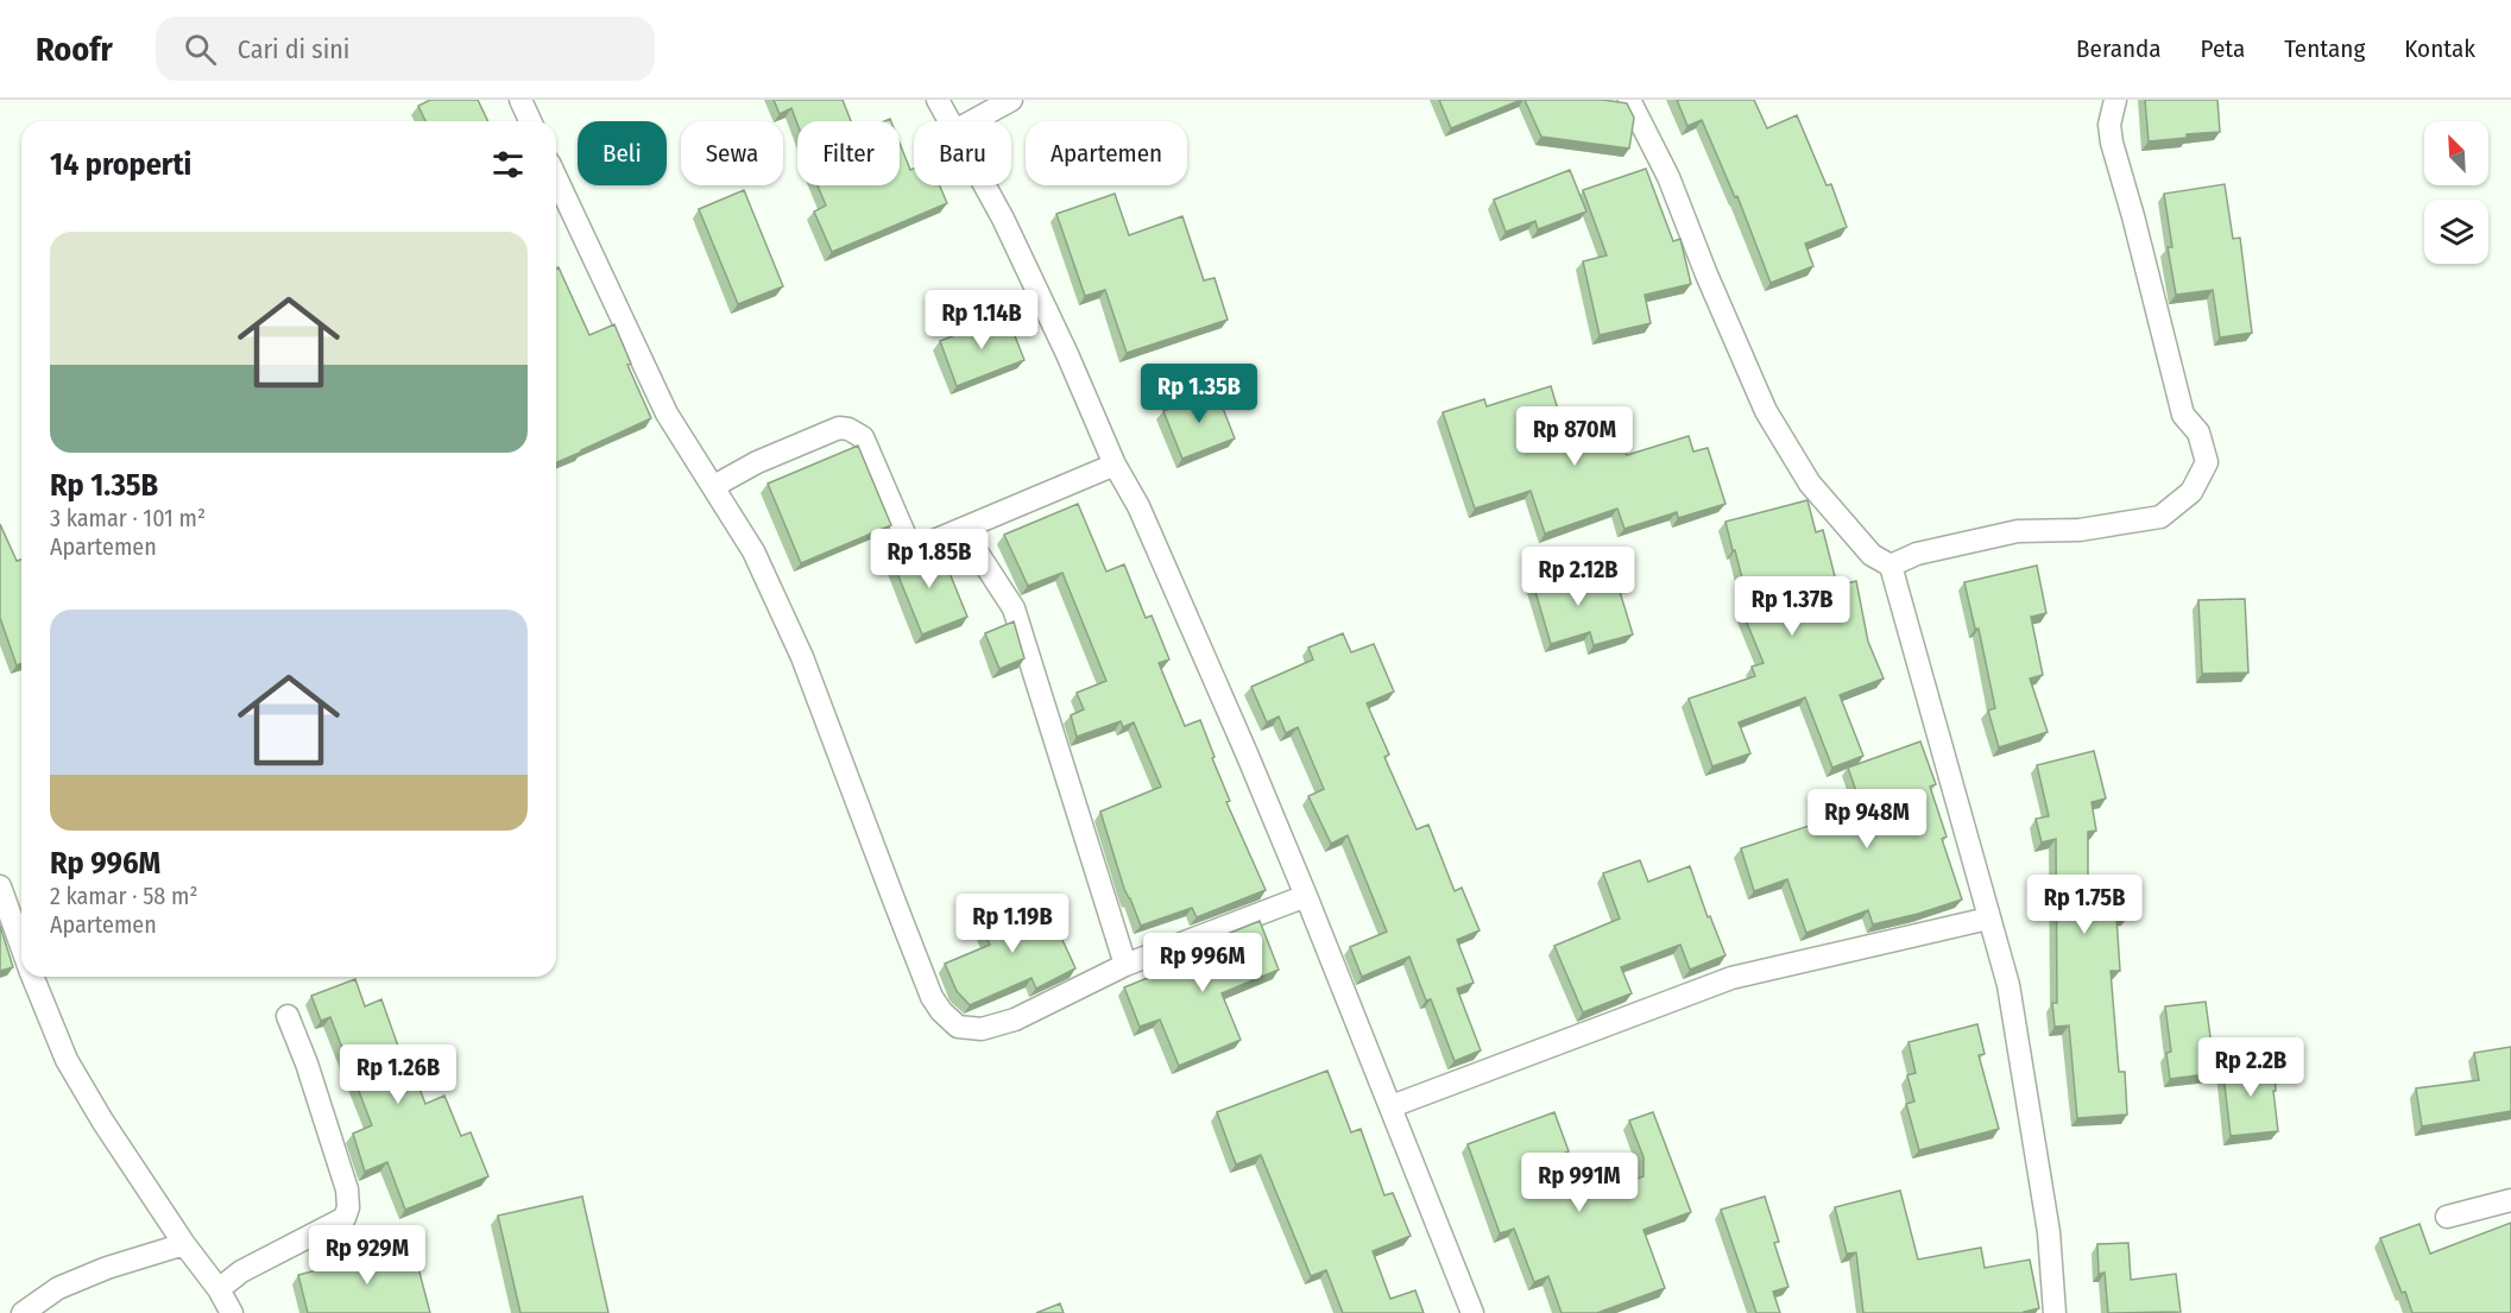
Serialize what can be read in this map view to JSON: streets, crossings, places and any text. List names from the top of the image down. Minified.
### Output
{"north":"top left","page":{"header":"Roofr","search":"Cari di sini","nav":["Beranda","Peta","Tentang","Kontak"],"chip":["Beli","Sewa","Filter","Baru","Apartemen"],"heading":"14 properti","list":[{"name":"Rp 1.35B","note":"3 kamar · 101 m² · Apartemen"},{"name":"Rp 996M","note":"2 kamar · 58 m² · Apartemen"}],"price":["Rp 1.14B","Rp 1.35B","Rp 870M","Rp 1.85B","Rp 2.12B","Rp 1.37B","Rp 948M","Rp 1.75B","Rp 1.19B","Rp 996M","Rp 2.2B","Rp 1.26B","Rp 991M","Rp 929M"]}}
